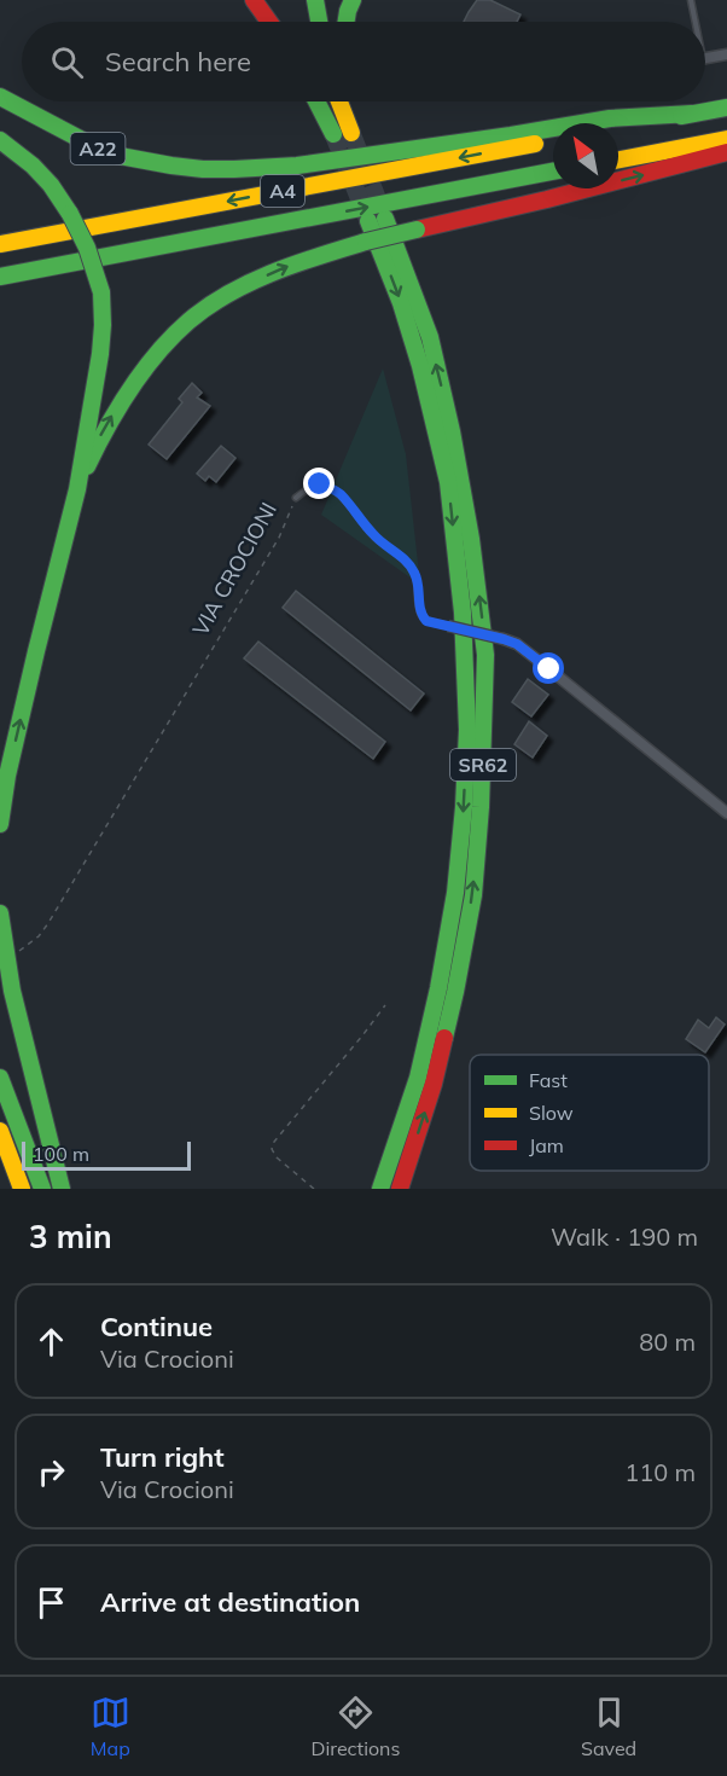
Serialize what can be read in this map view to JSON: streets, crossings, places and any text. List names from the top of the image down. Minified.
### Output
{"streets":{"highway":["A22","A4","SR62"],"street":["VIA CROCIONI"]},"crossings":[["A22","A4"]],"legend":["Fast","Slow","Jam"],"scale_bar":"100 m","north":"top left","page":{"search":"Search here","scale":"100 m","heading":["3 min","Walk · 190 m"],"list":[["Continue","Via Crocioni","80 m"],["Turn right","Via Crocioni","110 m"],"Arrive at destination"],"nav":["Map","Directions","Saved"]}}
